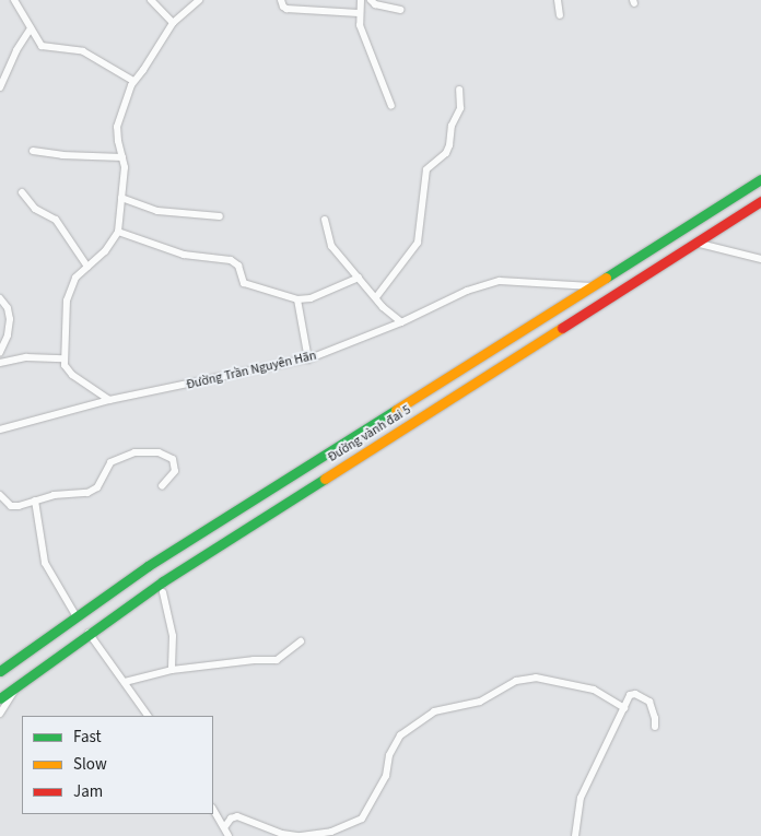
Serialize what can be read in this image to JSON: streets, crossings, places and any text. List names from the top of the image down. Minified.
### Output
{"streets":{"main road":["Đường vành đai 5"],"street":["Đường Trần Nguyên Hãn"]},"crossings":[["Đường Trần Nguyên Hãn","Đường vành đai 5"]],"legend":["Fast","Slow","Jam"]}
